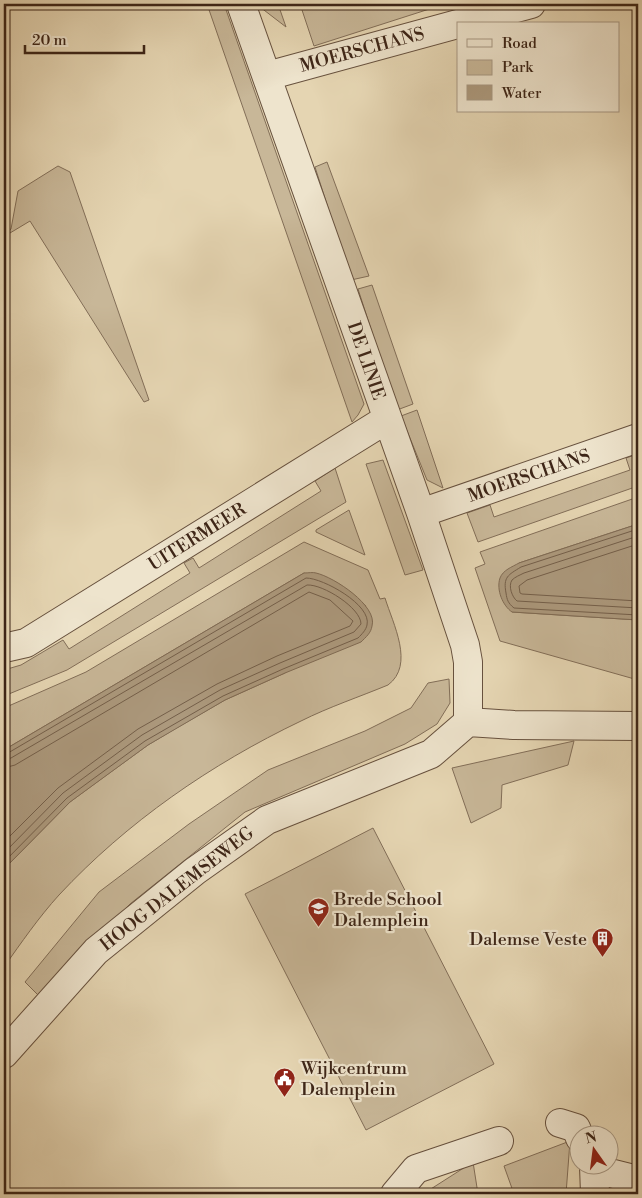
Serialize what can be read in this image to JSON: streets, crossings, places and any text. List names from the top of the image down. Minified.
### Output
{"streets":{"street":["MOERSCHANS","DE LINIE","UITERMEER","HOOG DALEMSEWEG"]},"crossings":[["MOERSCHANS","DE LINIE"],["DE LINIE","UITERMEER"],["DE LINIE","HOOG DALEMSEWEG"]],"places":{"school or university":["Brede School Dalemplein"],"building":["Dalemse Veste"],"public building":["Wijkcentrum Dalemplein"]},"legend":["Road","Park","Water"],"scale_bar":"20 m","north":"top"}
